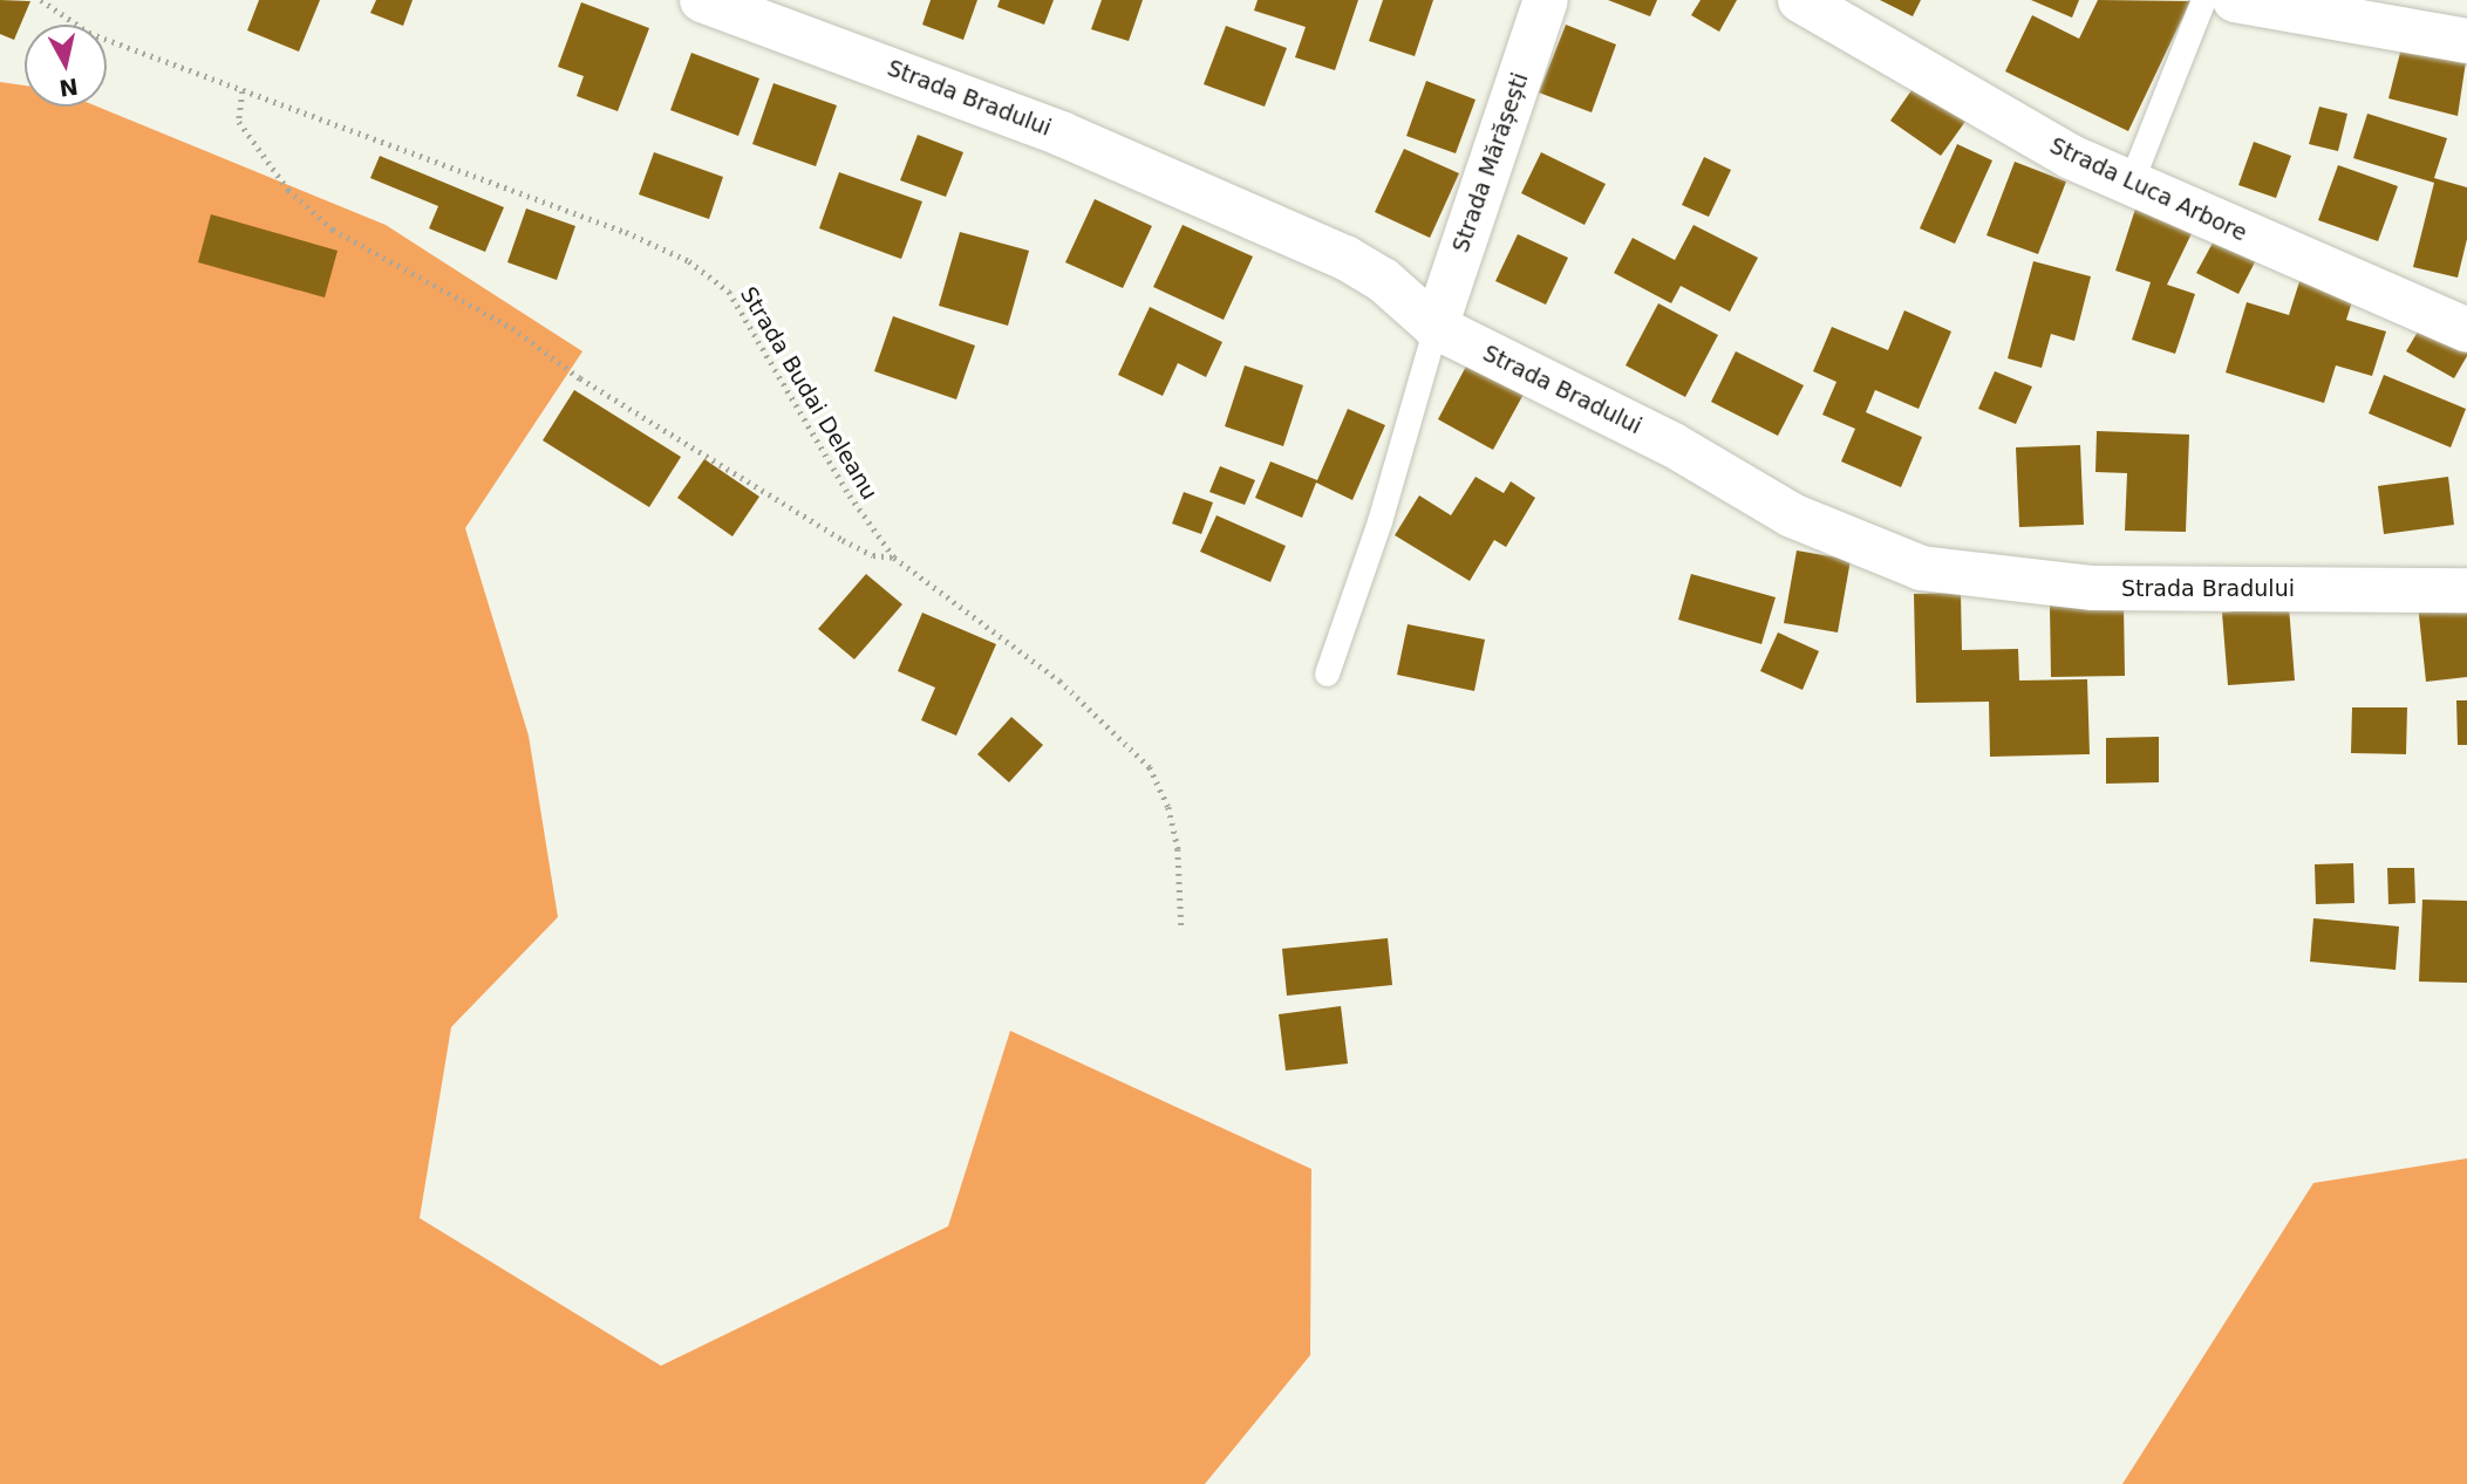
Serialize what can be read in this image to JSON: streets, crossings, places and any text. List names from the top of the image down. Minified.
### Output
{"streets":{"street":["Strada Bradului","Strada Mărășești","Strada Luca Arbore"],"path":["Strada Budai Deleanu"]},"crossings":[["Strada Bradului","Strada Mărășești"]],"north":"bottom"}
